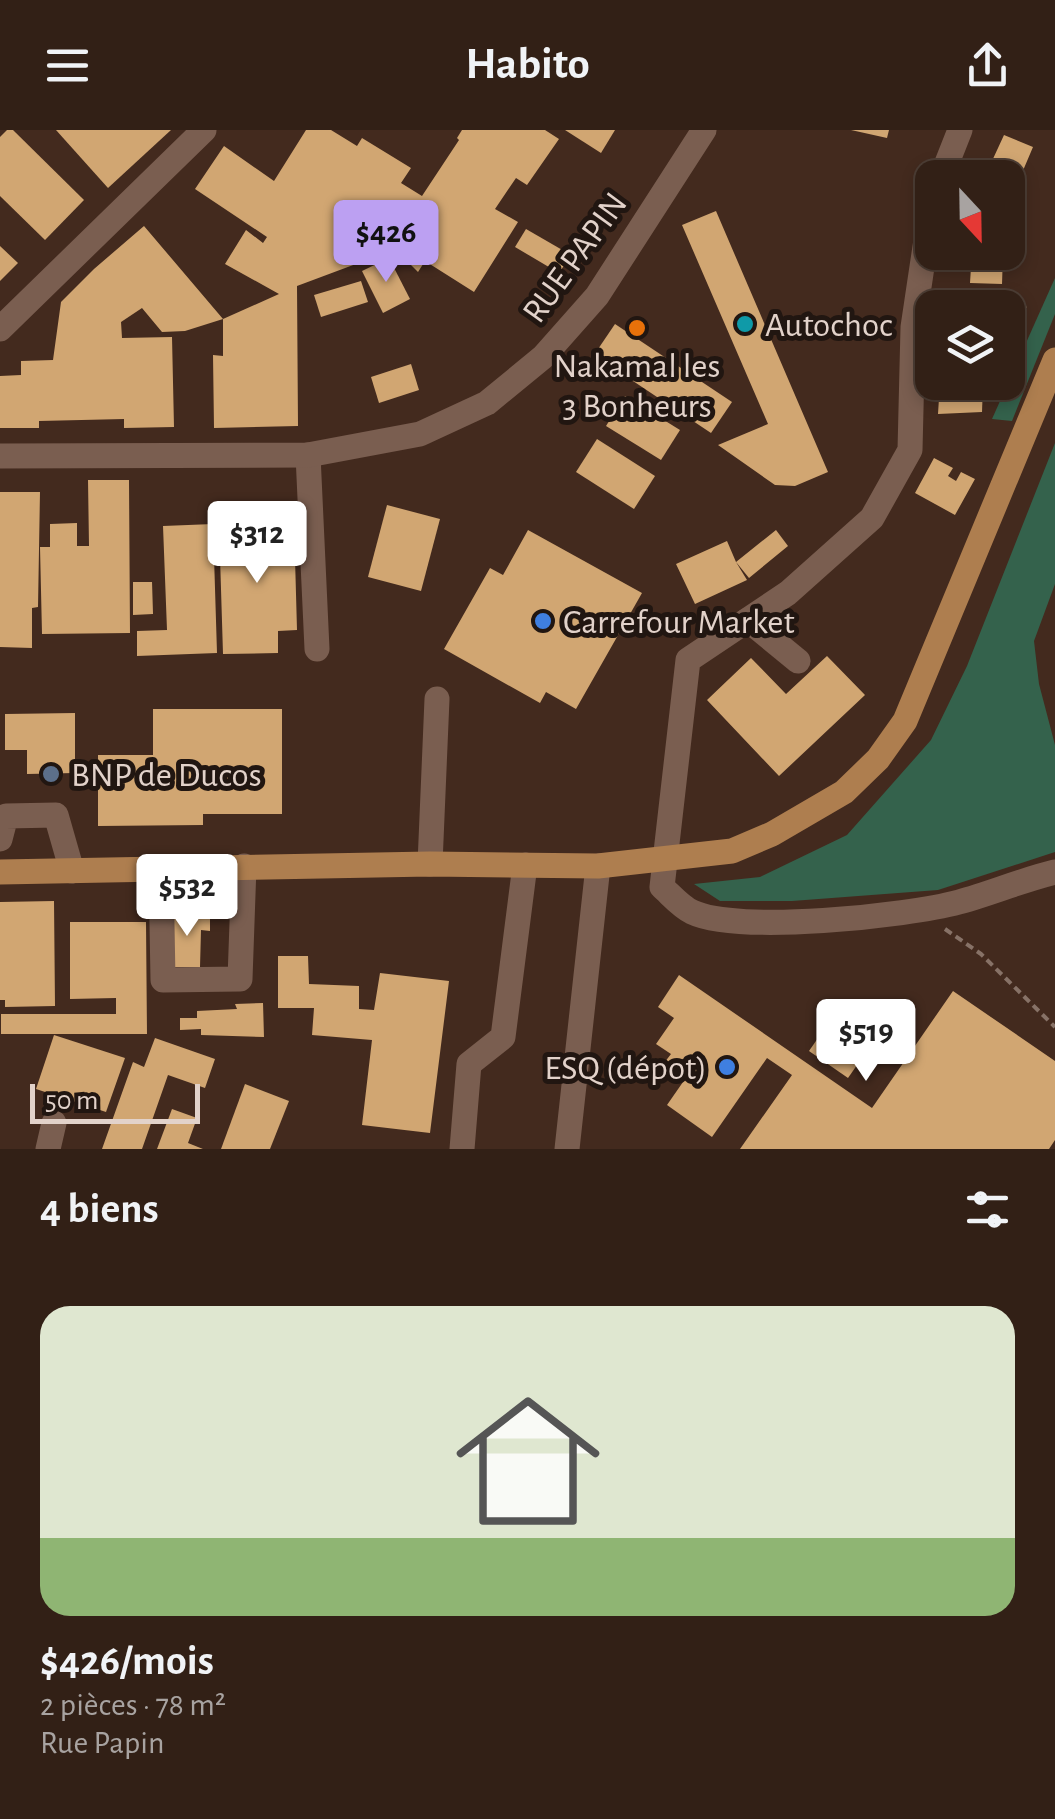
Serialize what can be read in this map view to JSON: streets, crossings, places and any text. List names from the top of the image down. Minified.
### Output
{"streets":{"street":["RUE PAPIN"]},"places":["Autochoc","Nakamal les 3 Bonheurs","Carrefour Market","BNP de Ducos","ESQ (dépot)"],"scale_bar":"50 m","north":"bottom","page":{"header":"Habito","price":["$426","$312","$532","$519"],"scale":"50 m","heading":"4 biens","list":[{"name":"$426/mois","note":"2 pièces · 78 m² · Rue Papin"}]}}
